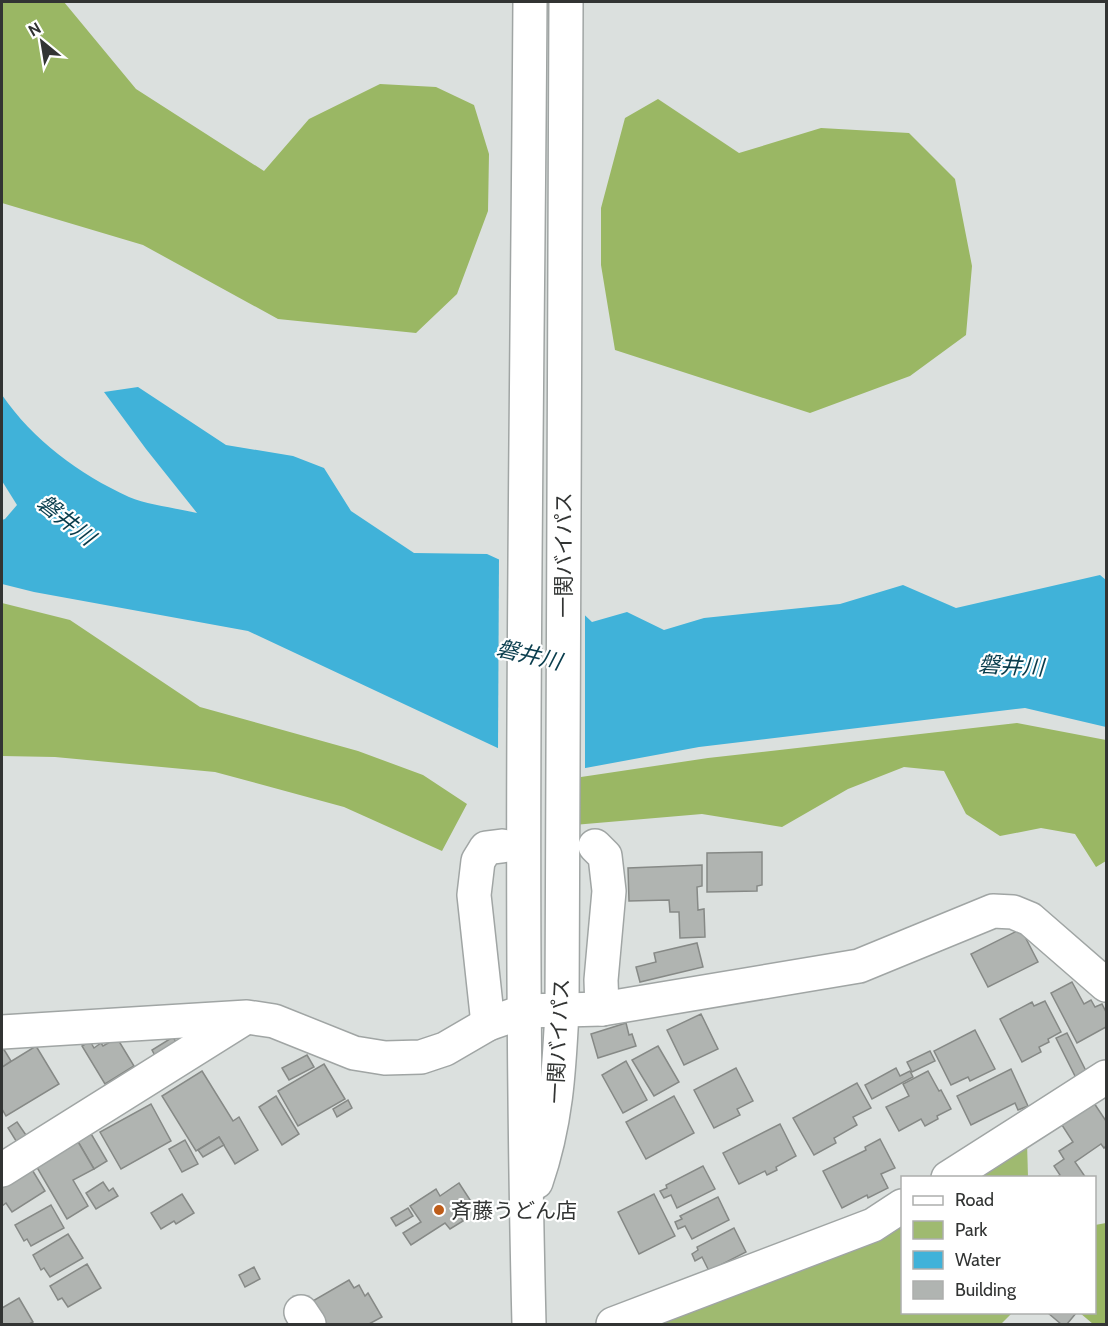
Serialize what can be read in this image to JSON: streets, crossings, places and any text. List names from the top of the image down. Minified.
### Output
{"streets":{"main road":["一関バイパス"]},"water":["磐井川"],"places":["斉藤うどん店"],"legend":["Road","Park","Water","Building"],"north":"top left"}
